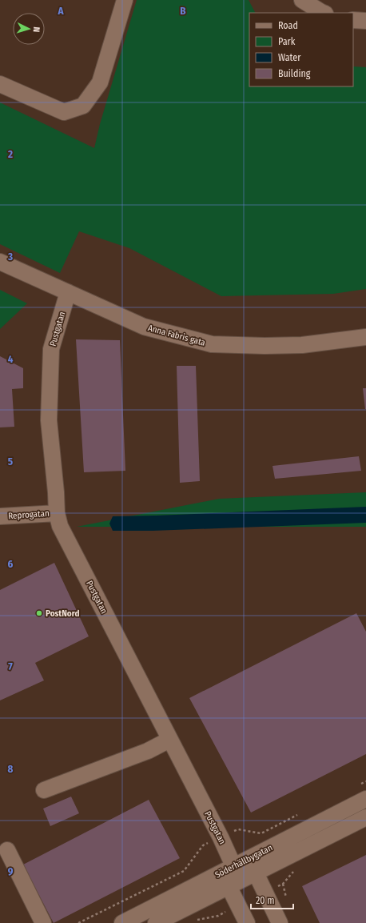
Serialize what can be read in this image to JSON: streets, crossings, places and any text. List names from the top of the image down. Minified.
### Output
{"streets":{"street":["Pustgatan","Anna Fabris gata","Reprogatan","Söderhällbygatan"]},"crossings":[["Pustgatan","Anna Fabris gata"],["Pustgatan","Reprogatan"],["Pustgatan","Söderhällbygatan"]],"places":["PostNord"],"legend":["Road","Park","Water","Building"],"scale_bar":"20 m","north":"right","grid":{"columns":["A","B"],"rows":["2","3","4","5","6","7","8","9"]}}
